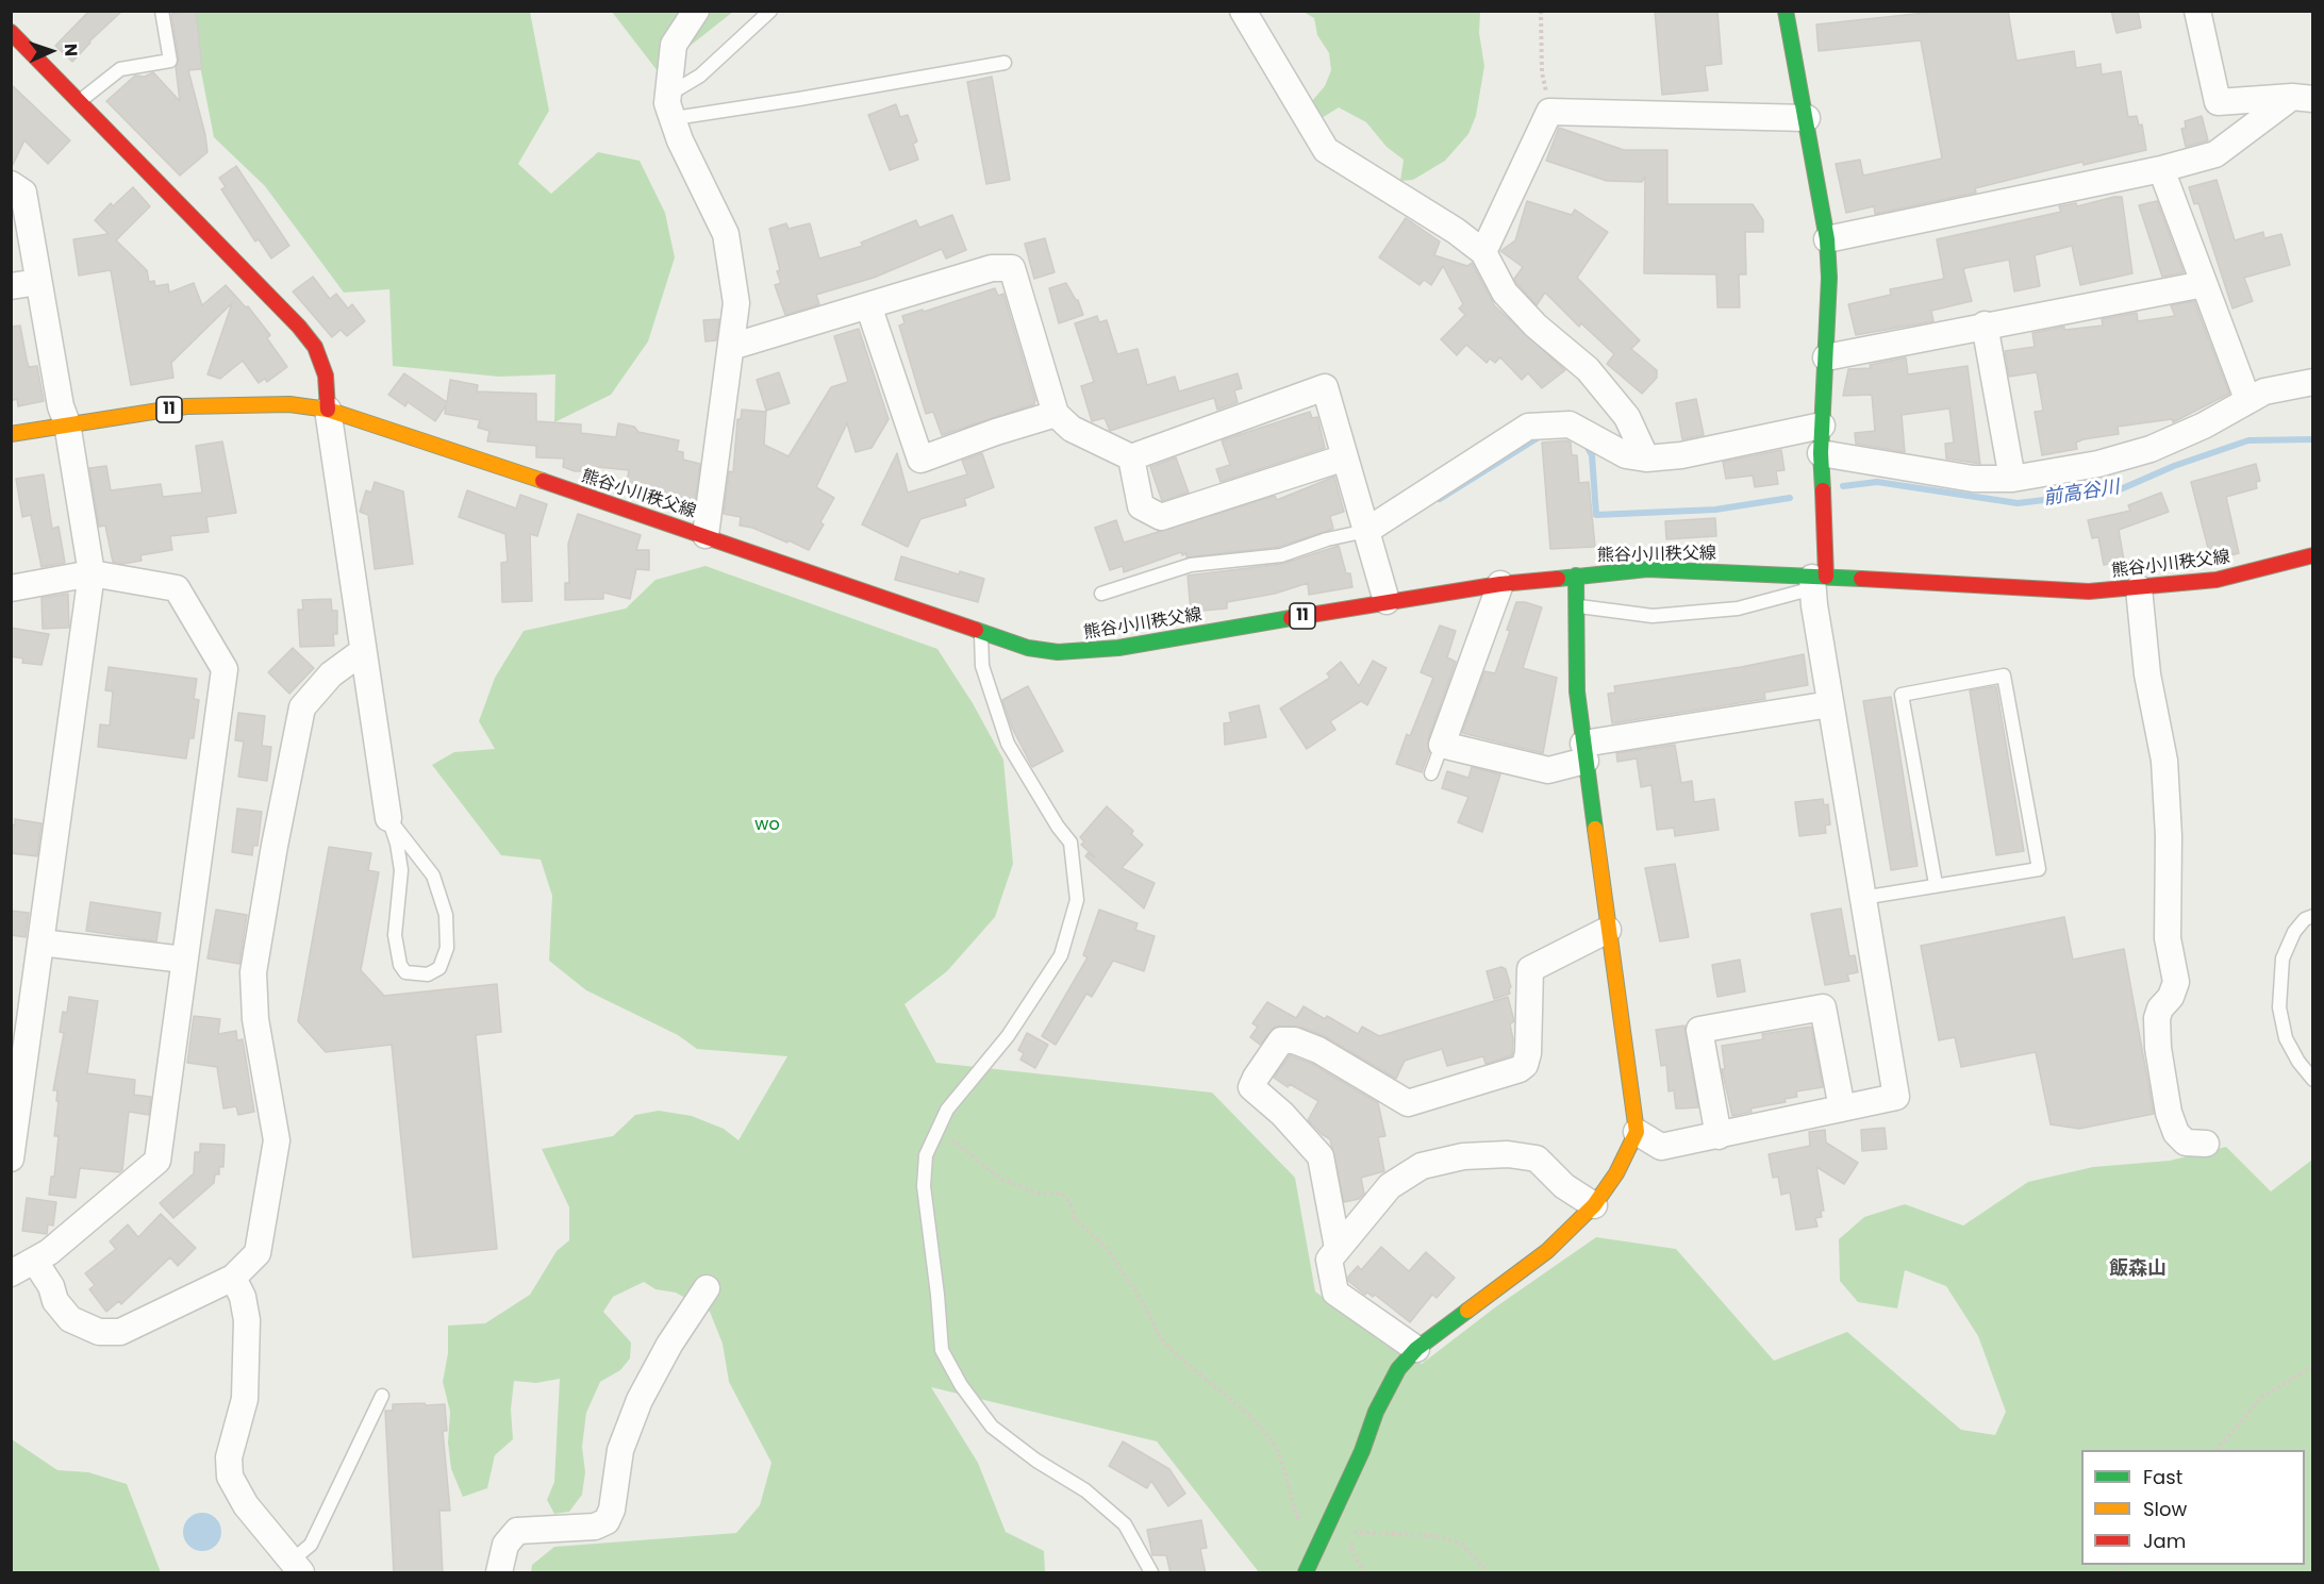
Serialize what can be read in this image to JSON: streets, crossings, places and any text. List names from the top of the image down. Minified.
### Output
{"streets":{"main road":["11","熊谷小川秩父線"]},"districts":["飯森山"],"water":["前高谷川"],"parks":["wo"],"legend":["Fast","Slow","Jam"],"north":"right"}
